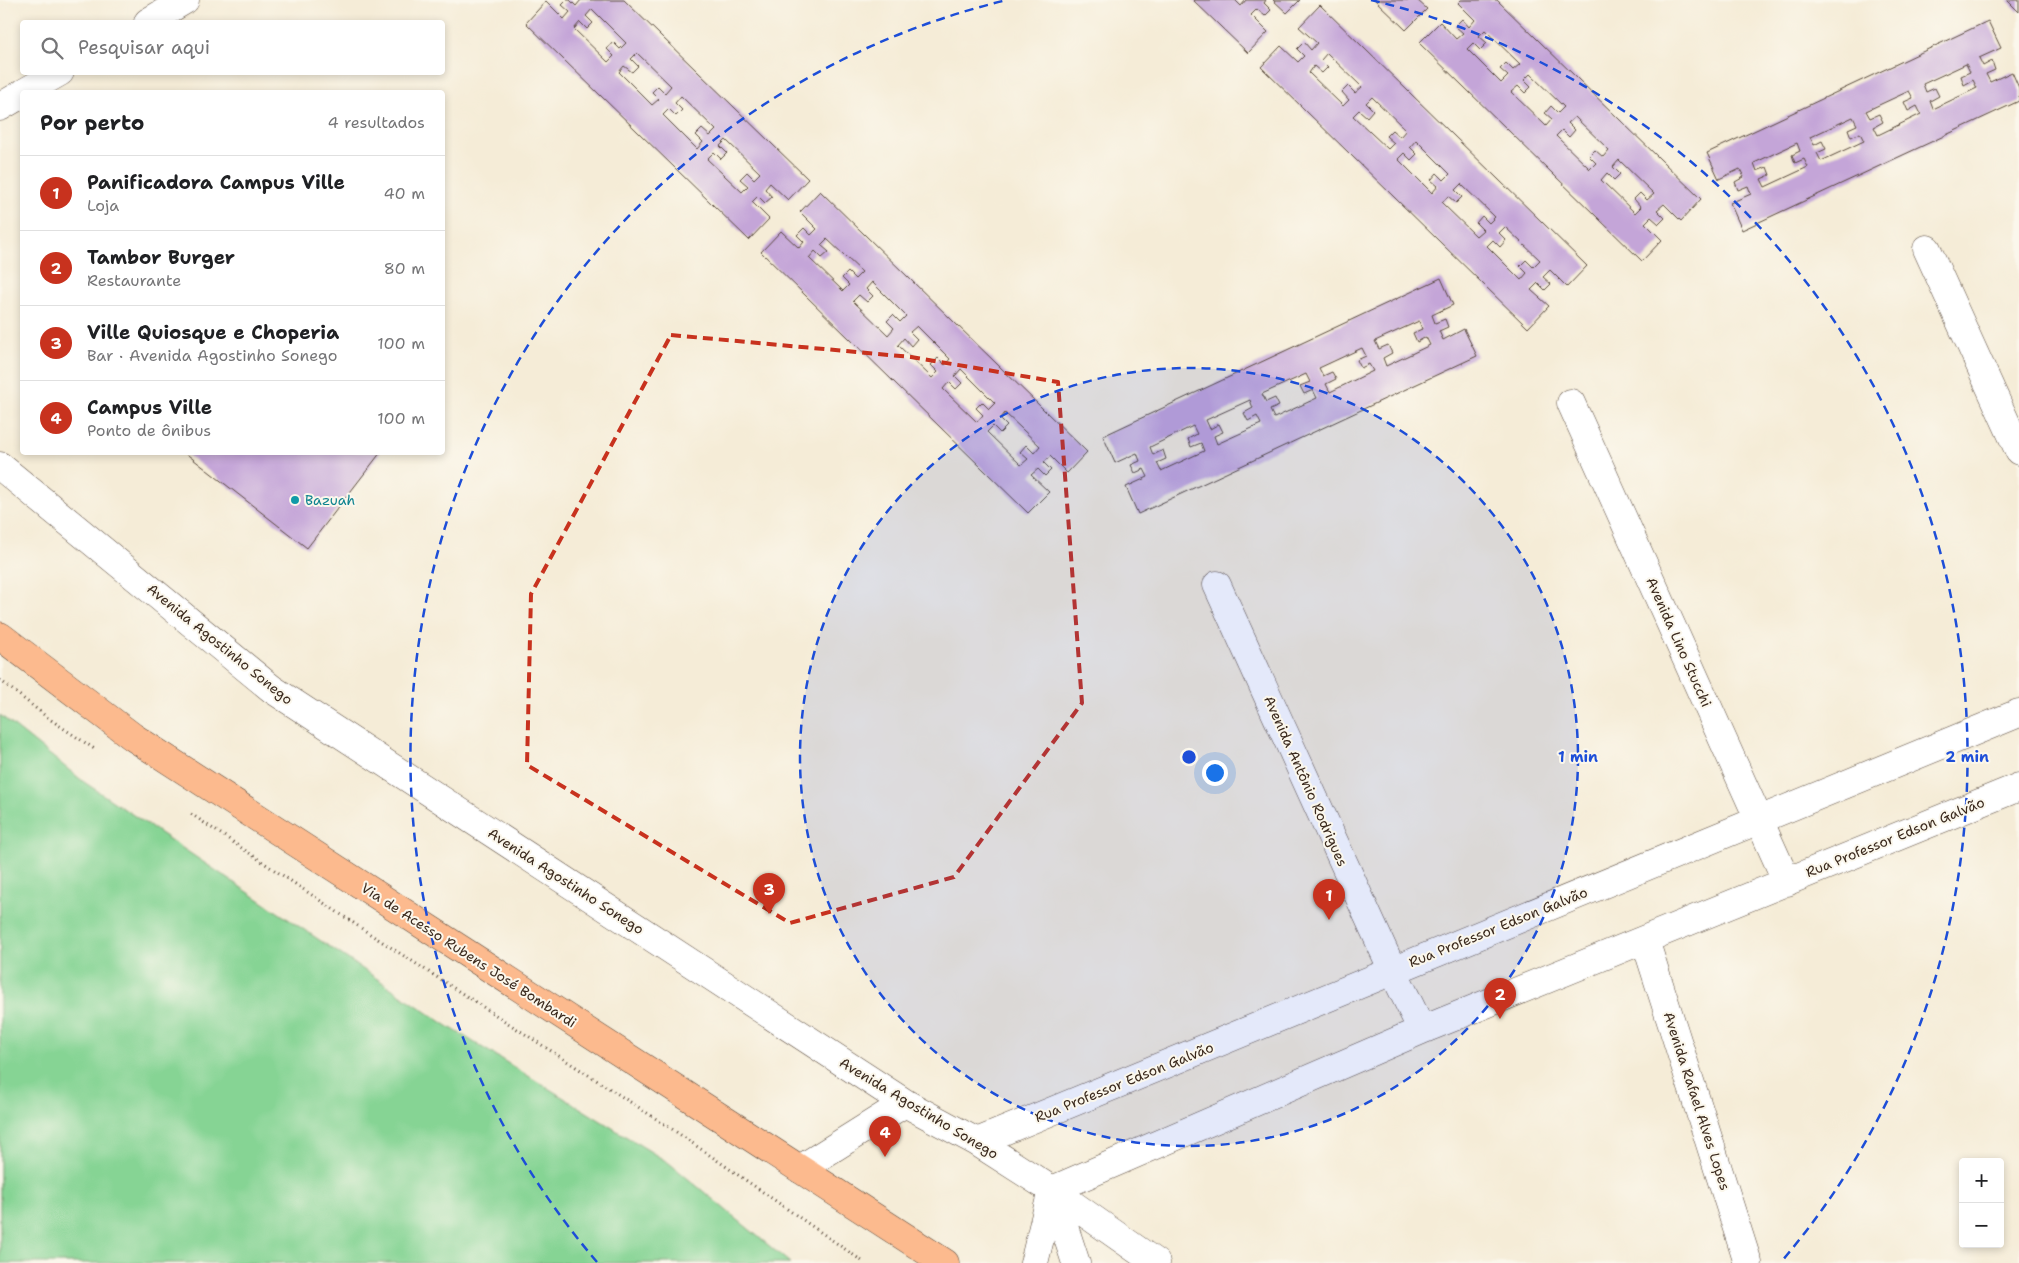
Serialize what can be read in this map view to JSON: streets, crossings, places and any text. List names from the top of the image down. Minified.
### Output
{"streets":{"main road":["Via de Acesso Rubens José Bombardi"],"street":["Avenida Lino Stucchi","Avenida Agostinho Sonego","Avenida Antônio Rodrigues","Rua Professor Edson Galvão","Avenida Rafael Alves Lopes"]},"crossings":[["Avenida Lino Stucchi","Rua Professor Edson Galvão"],["Avenida Agostinho Sonego","Rua Professor Edson Galvão"],["Avenida Antônio Rodrigues","Rua Professor Edson Galvão"],["Rua Professor Edson Galvão","Avenida Rafael Alves Lopes"]],"places":["Bazuah"],"page":{"search":"Pesquisar aqui","heading":["Por perto","4 resultados"],"list":[{"mark":"1","name":"Panificadora Campus Ville","note":"Loja","value":"40 m"},{"mark":"2","name":"Tambor Burger","note":"Restaurante","value":"80 m"},{"mark":"3","name":"Ville Quiosque e Choperia","note":"Bar · Avenida Agostinho Sonego","value":"100 m"},{"mark":"4","name":"Campus Ville","note":"Ponto de ônibus","value":"100 m"}],"pins":["3","1","2","4"],"map_buttons":["+","−"]},"rings":["1 min","2 min"]}
